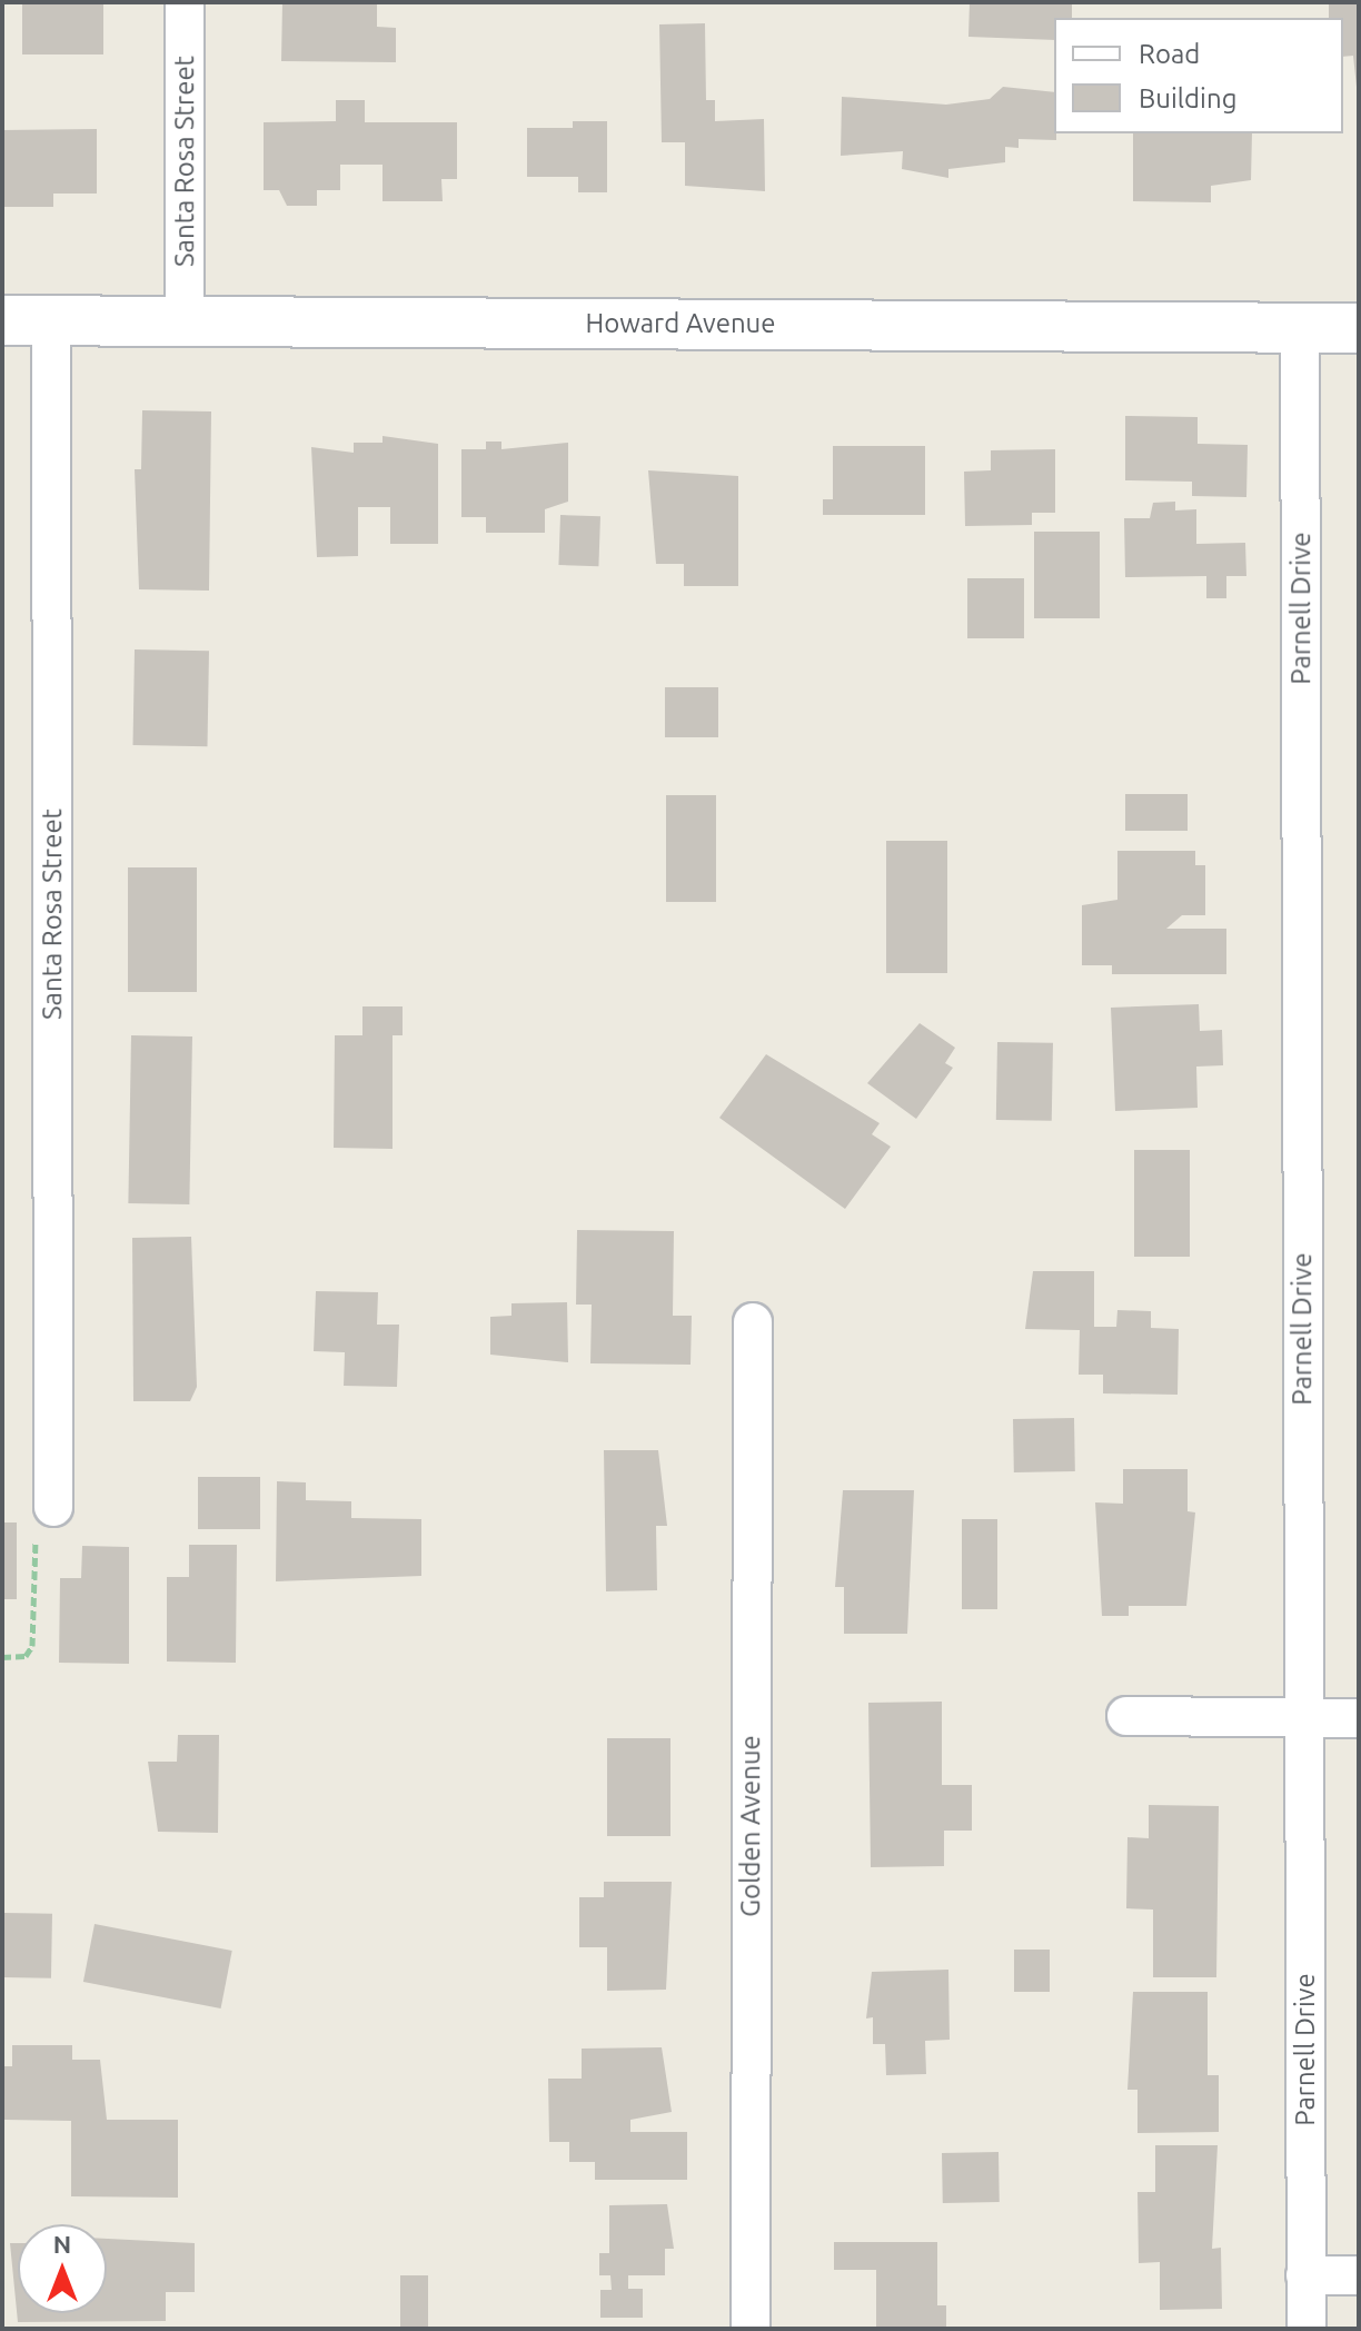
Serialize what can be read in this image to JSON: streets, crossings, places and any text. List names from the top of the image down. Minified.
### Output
{"streets":{"street":["Santa Rosa Street","Howard Avenue","Parnell Drive","Golden Avenue"]},"crossings":[["Santa Rosa Street","Howard Avenue"],["Howard Avenue","Parnell Drive"]],"legend":["Road","Building"],"north":"top"}
